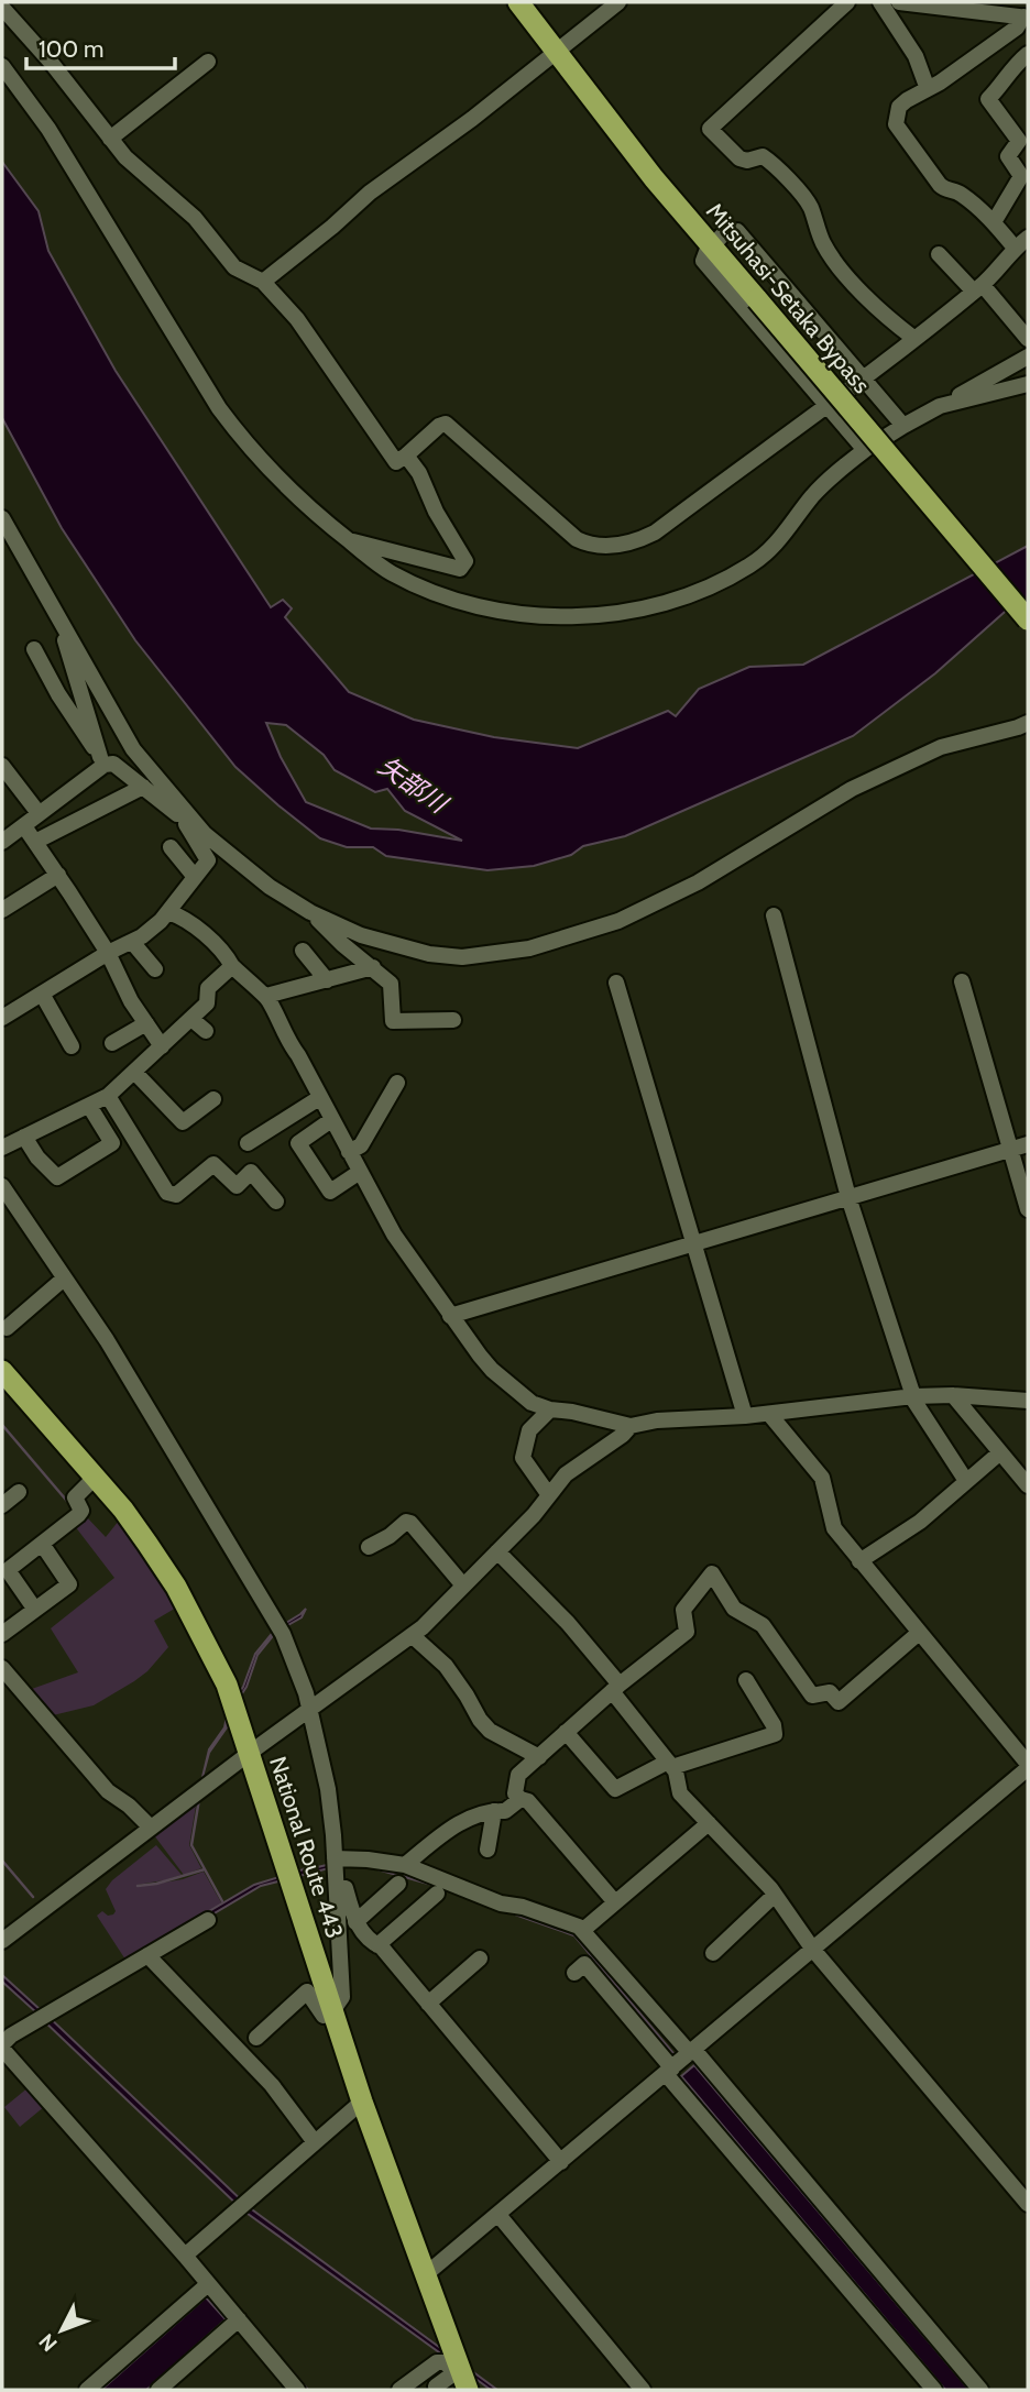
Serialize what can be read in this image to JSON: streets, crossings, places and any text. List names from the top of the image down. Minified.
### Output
{"streets":{"highway":["Mitsuhasi-Setaka Bypass","National Route 443"]},"water":["矢部川"],"scale_bar":"100 m","north":"bottom left"}
